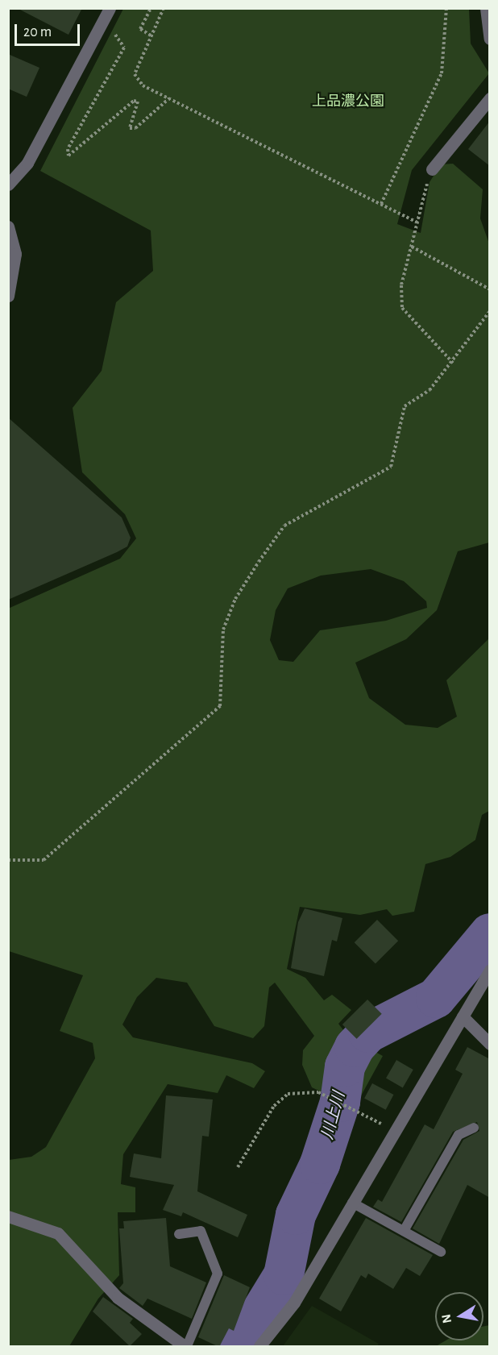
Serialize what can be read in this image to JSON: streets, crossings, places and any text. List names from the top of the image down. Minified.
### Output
{"water":["川上川"],"parks":["上品濃公園"],"scale_bar":"20 m","north":"left"}
